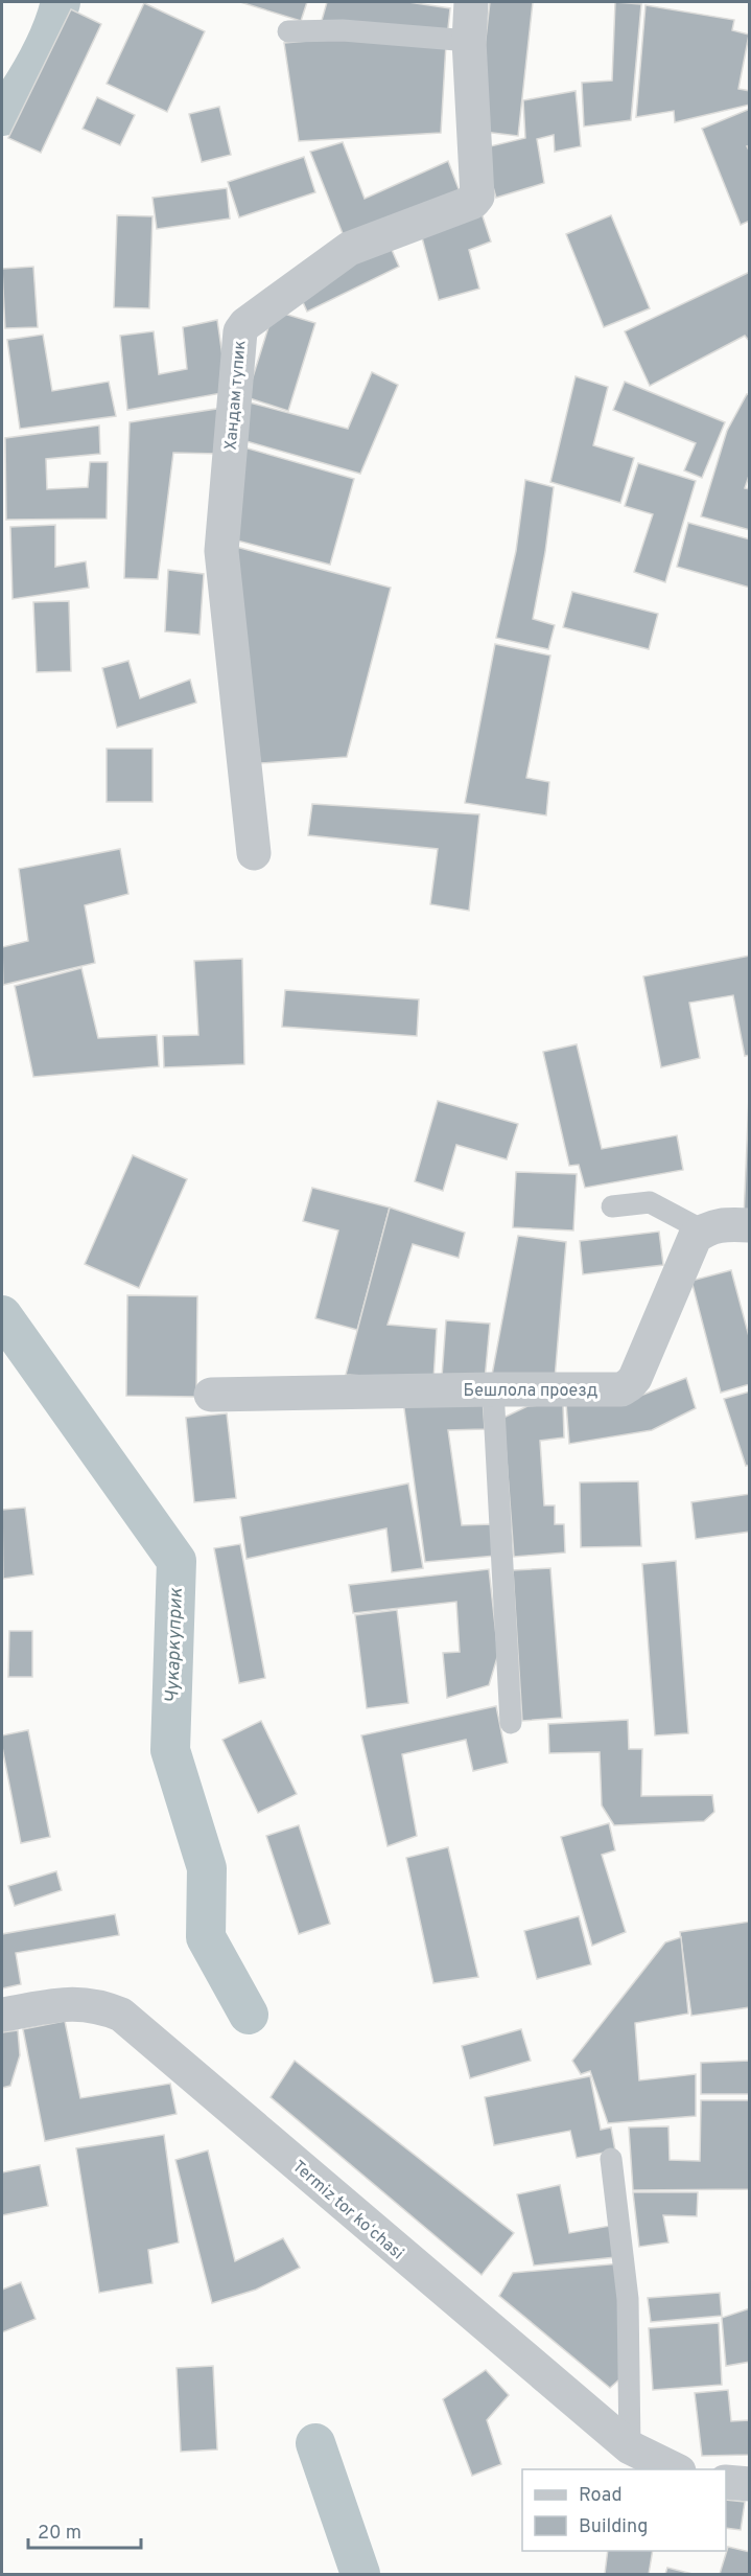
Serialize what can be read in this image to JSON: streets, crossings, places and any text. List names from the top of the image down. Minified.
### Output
{"streets":{"street":["Хандам тупик","Бешлола проезд","Termiz tor koʻchasi"]},"water":["Чукаркуприк"],"legend":["Road","Building"],"scale_bar":"20 m"}
